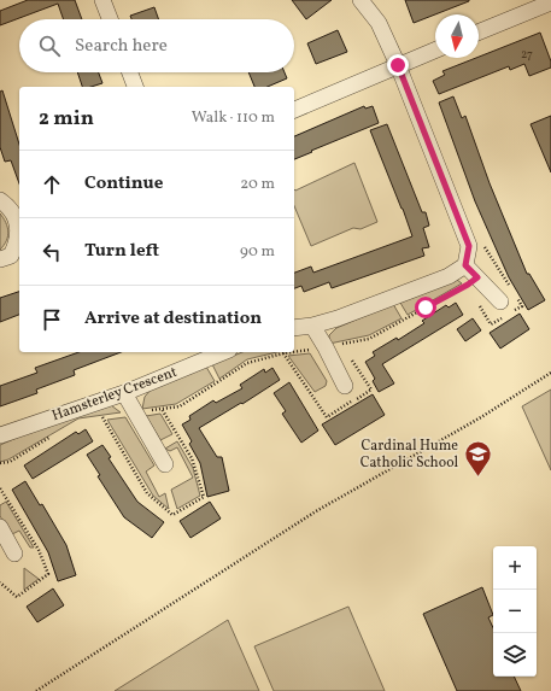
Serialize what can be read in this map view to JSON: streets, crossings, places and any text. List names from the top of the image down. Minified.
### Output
{"streets":{"street":["Hamsterley Crescent"]},"places":{"school or university":["Cardinal Hume Catholic School"]},"house_numbers":["27"],"north":"bottom","page":{"search":"Search here","heading":["2 min","Walk · 110 m"],"list":[["Continue","20 m"],["Turn left","90 m"],"Arrive at destination"],"map_buttons":["+","−"]}}
